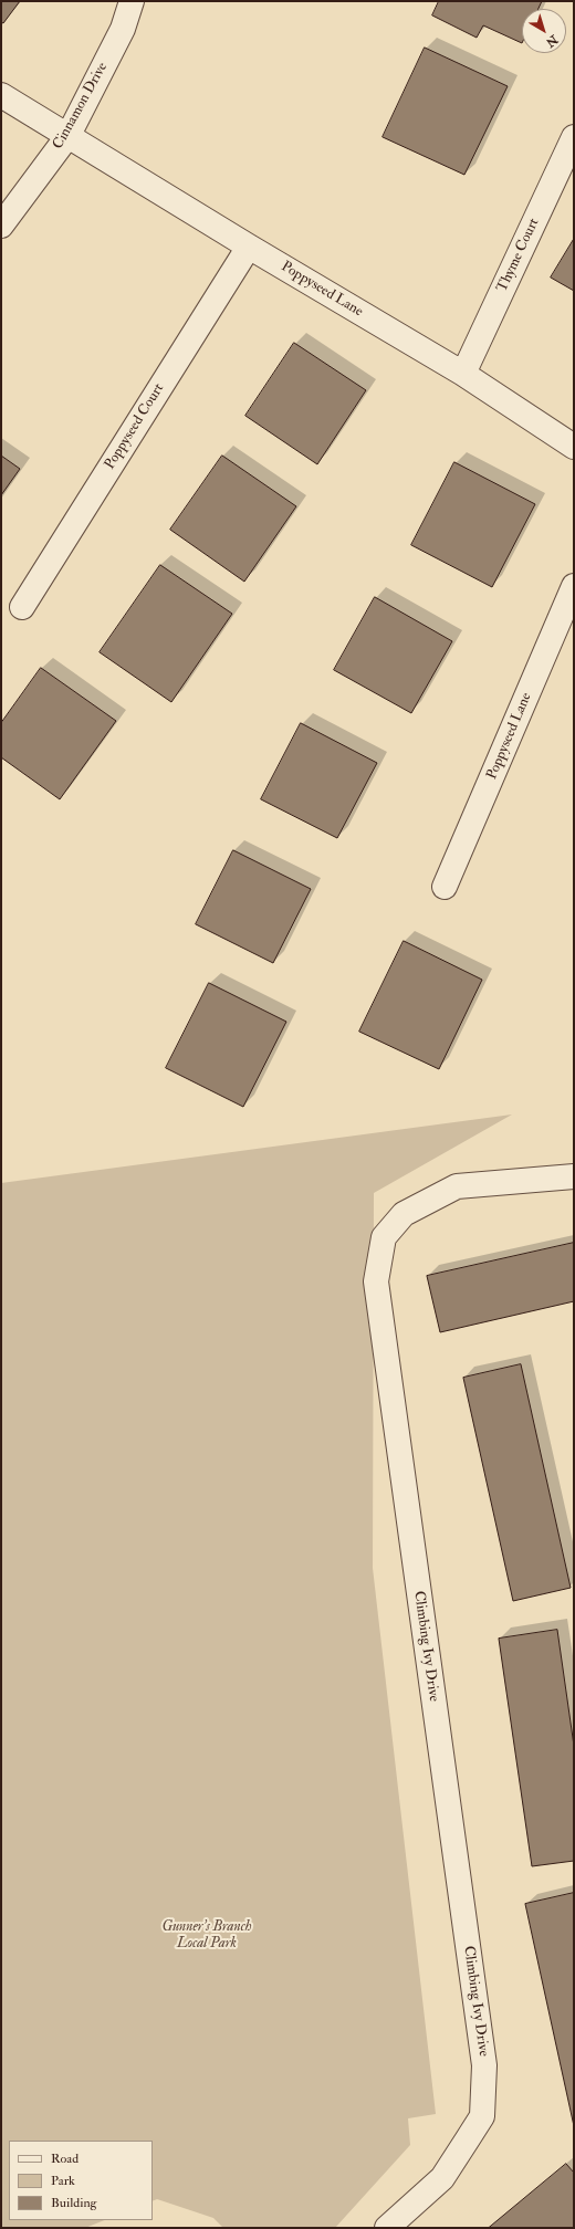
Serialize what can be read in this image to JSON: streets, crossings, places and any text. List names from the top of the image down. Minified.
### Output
{"streets":{"street":["Cinnamon Drive","Thyme Court","Poppyseed Lane","Poppyseed Court","Climbing Ivy Drive"]},"crossings":[["Cinnamon Drive","Poppyseed Lane"],["Thyme Court","Poppyseed Lane"],["Poppyseed Lane","Poppyseed Court"]],"parks":["Gunner's Branch Local Park"],"legend":["Road","Park","Building"],"north":"bottom right"}
